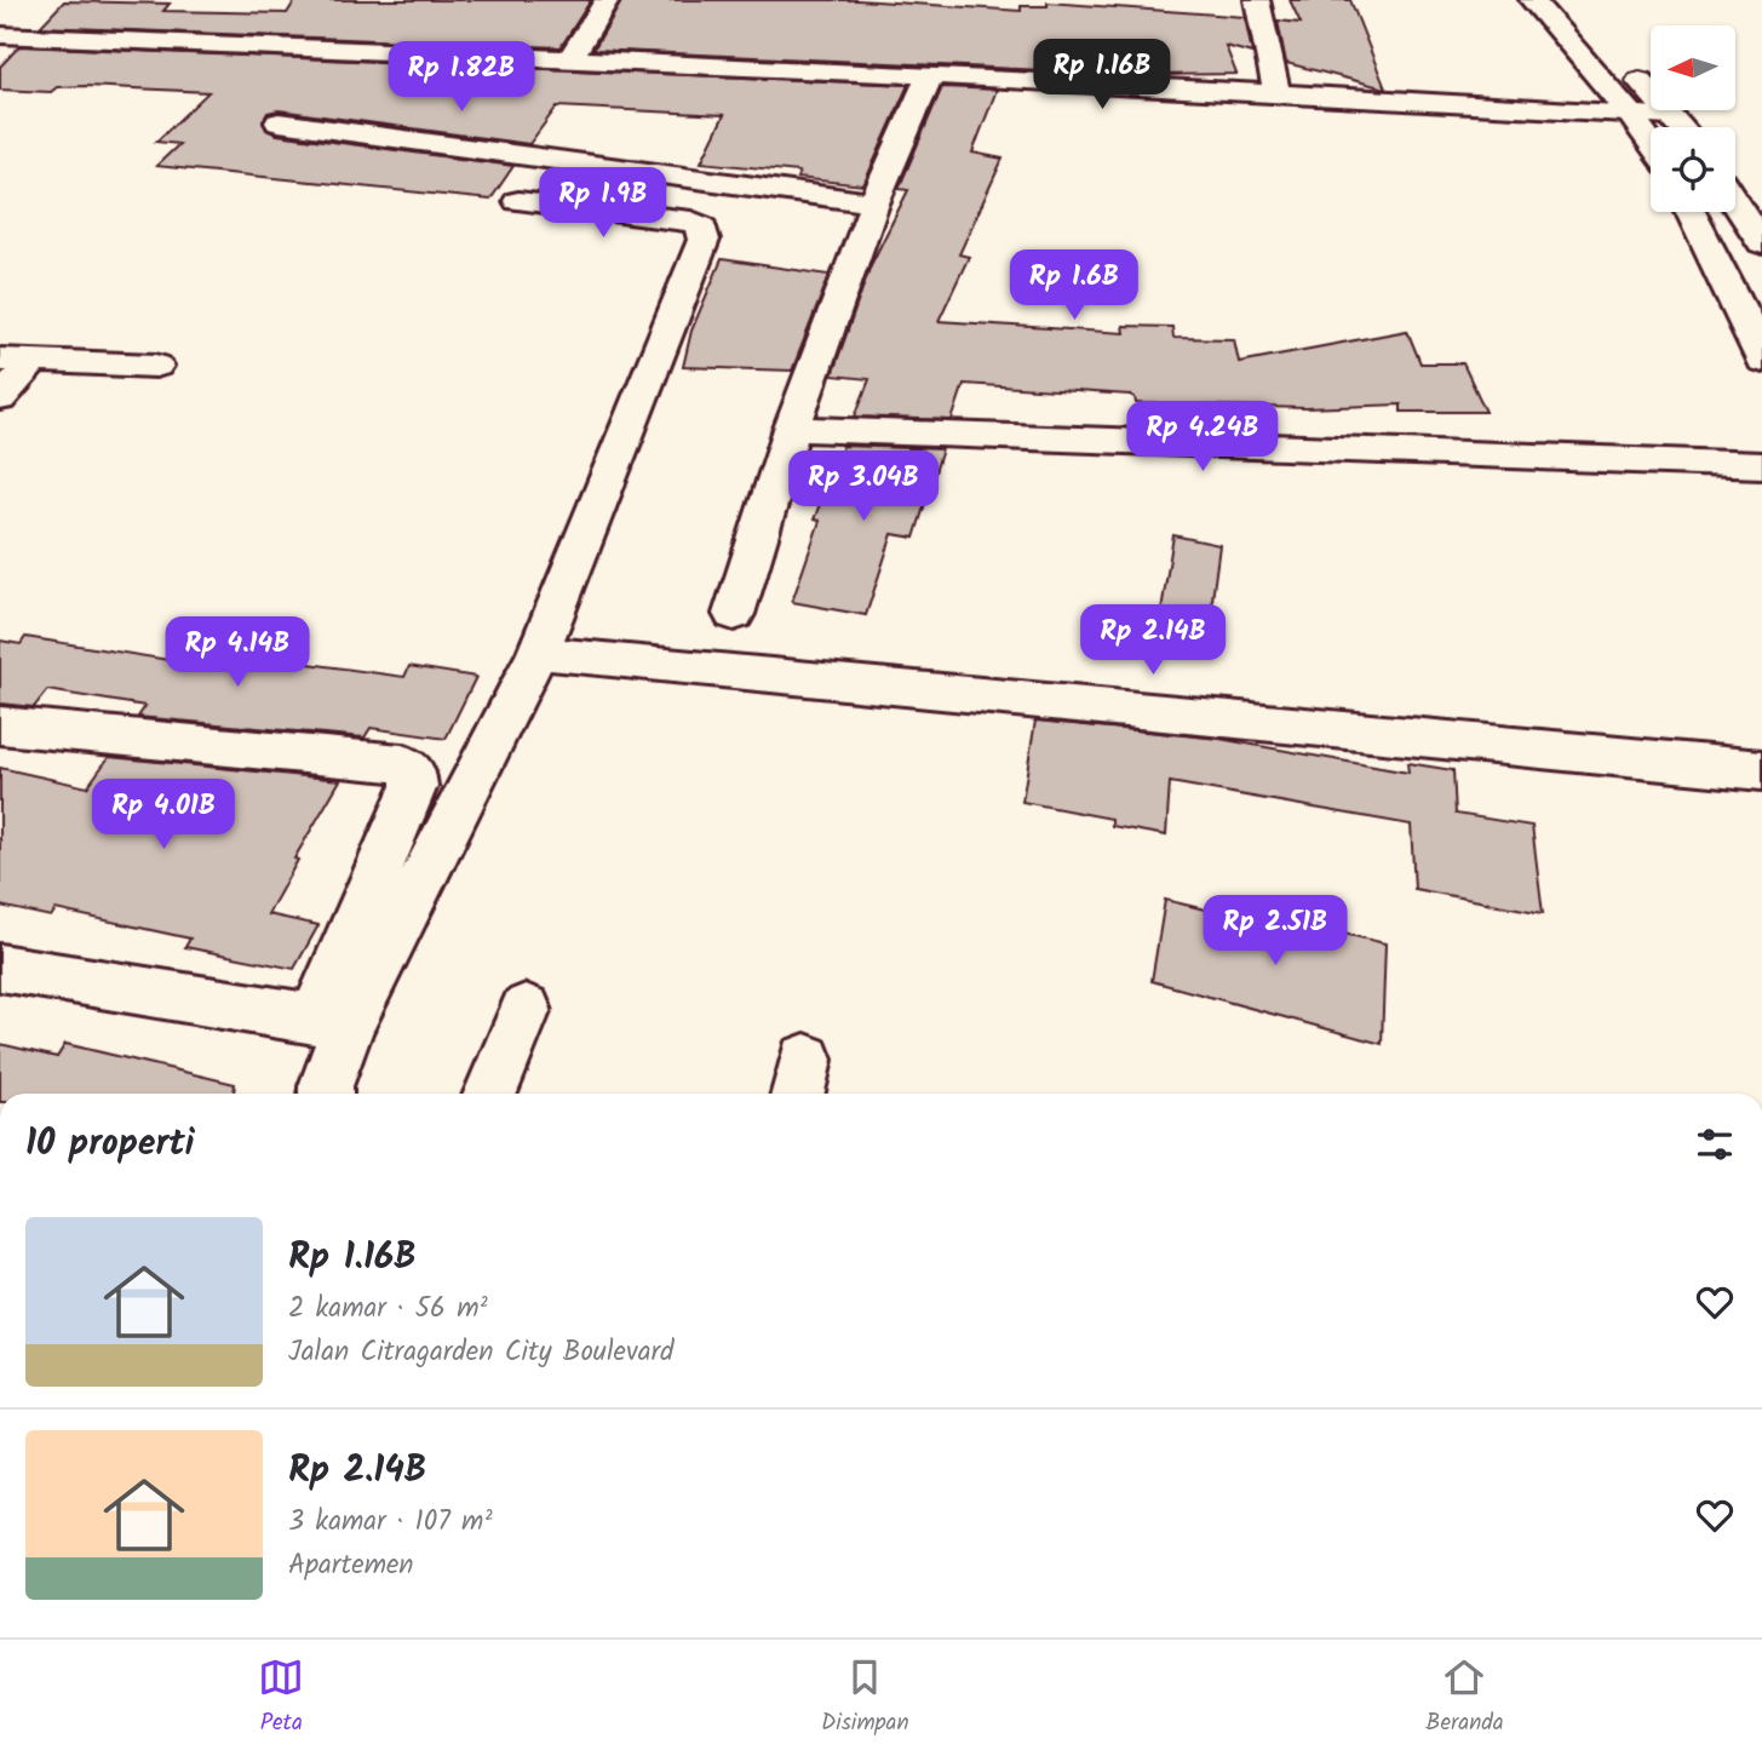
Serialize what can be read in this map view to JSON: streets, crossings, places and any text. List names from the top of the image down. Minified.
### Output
{"north":"left","page":{"price":["Rp 1.16B","Rp 1.82B","Rp 1.9B","Rp 1.6B","Rp 4.24B","Rp 3.04B","Rp 2.14B","Rp 4.14B","Rp 4.01B","Rp 2.51B"],"heading":"10 properti","list":[{"name":"Rp 1.16B","note":"2 kamar · 56 m² · Jalan Citragarden City Boulevard"},{"name":"Rp 2.14B","note":"3 kamar · 107 m² · Apartemen"}],"tabs":["Peta","Disimpan","Beranda"]}}
